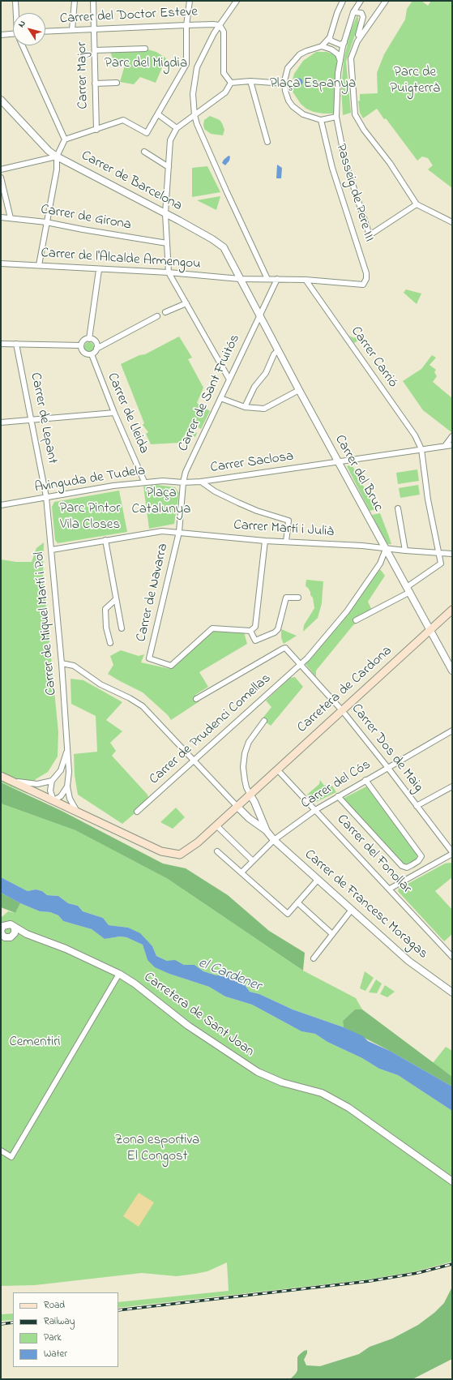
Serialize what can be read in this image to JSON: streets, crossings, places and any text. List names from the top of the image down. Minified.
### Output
{"streets":{"main road":["Carretera de Cardona"],"street":["Carrer del Doctor Esteve","Carrer Major","Carrer de Barcelona","Passeig de Pere III","Carrer de Girona","Carrer de l'Alcalde Armengou","Carrer Carrió","Carrer de Sant Fruitós","Carrer de Lleida","Carrer de Lepant","Carrer Saclosa","Carrer del Bruc","Avinguda de Tudela","Carrer Martí i Julià","Carrer de Navarra","Carrer de Miquel Martí i Pol","Carrer de Prudenci Comellas","Carrer Dos de Maig","Carrer del Cós","Carrer del Fonollar","Carrer de Francesc Moragas","Carretera de Sant Joan"]},"crossings":[["Carrer del Doctor Esteve","Carrer Major"],["Carrer de Barcelona","Carrer de l'Alcalde Armengou"],["Carrer de Barcelona","Carrer del Bruc"],["Passeig de Pere III","Carrer de l'Alcalde Armengou"],["Carrer de l'Alcalde Armengou","Carrer Carrió"],["Carrer de l'Alcalde Armengou","Carrer de Sant Fruitós"],["Carrer Carrió","Carrer del Bruc"],["Carrer Carrió","Carrer Martí i Julià"],["Carrer de Sant Fruitós","Carrer Saclosa"],["Carrer de Sant Fruitós","Carrer del Bruc"],["Carrer de Sant Fruitós","Avinguda de Tudela"],["Carrer de Lleida","Avinguda de Tudela"],["Carrer de Lepant","Avinguda de Tudela"],["Carrer de Lepant","Carrer de Miquel Martí i Pol"],["Carrer Saclosa","Carrer del Bruc"],["Carrer Saclosa","Avinguda de Tudela"],["Carrer del Bruc","Carrer Martí i Julià"],["Carrer del Bruc","Carretera de Cardona"],["Carrer del Bruc","Carrer de Prudenci Comellas"],["Avinguda de Tudela","Carrer de Miquel Martí i Pol"],["Carrer Martí i Julià","Carrer de Navarra"],["Carrer Martí i Julià","Carrer de Miquel Martí i Pol"],["Carrer Martí i Julià","Carrer de Prudenci Comellas"],["Carrer de Miquel Martí i Pol","Carretera de Cardona"],["Carretera de Cardona","Carrer Dos de Maig"],["Carretera de Cardona","Carrer del Fonollar"],["Carretera de Cardona","Carrer de Francesc Moragas"],["Carrer de Prudenci Comellas","Carrer Dos de Maig"],["Carrer Dos de Maig","Carrer del Cós"],["Carrer del Cós","Carrer del Fonollar"],["Carrer del Cós","Carrer de Francesc Moragas"]],"water":["el Cardener"],"parks":["Parc del Migdia","Parc de Puigterrà","Plaça Espanya","Plaça Catalunya","Parc Pintor Vila Closes","Cementiri","Zona esportiva El Congost"],"legend":["Road","Railway","Park","Water"],"north":"top left"}
